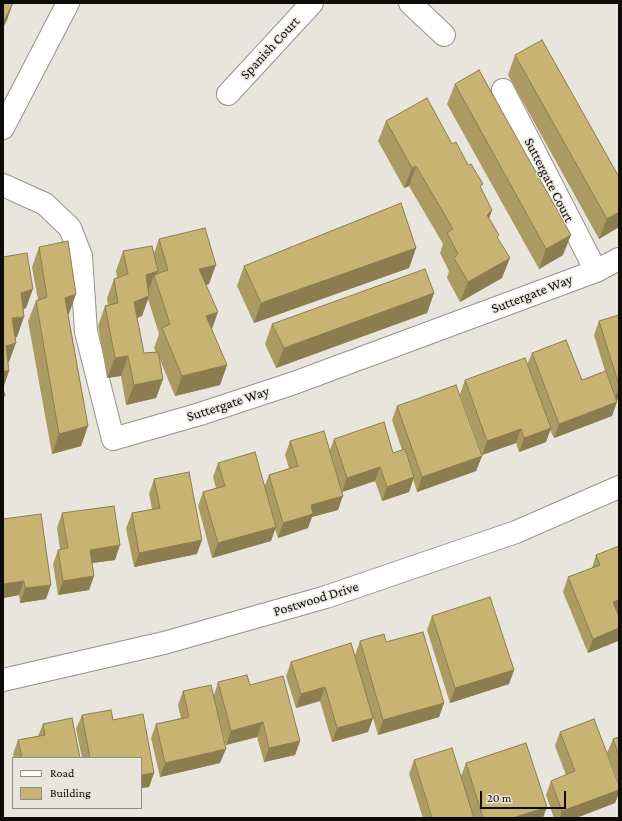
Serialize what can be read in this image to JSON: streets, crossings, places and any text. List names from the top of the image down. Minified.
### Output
{"streets":{"street":["Spanish Court","Suttergate Court","Suttergate Way","Postwood Drive"]},"crossings":[["Suttergate Court","Suttergate Way"]],"legend":["Road","Building"],"scale_bar":"20 m"}
